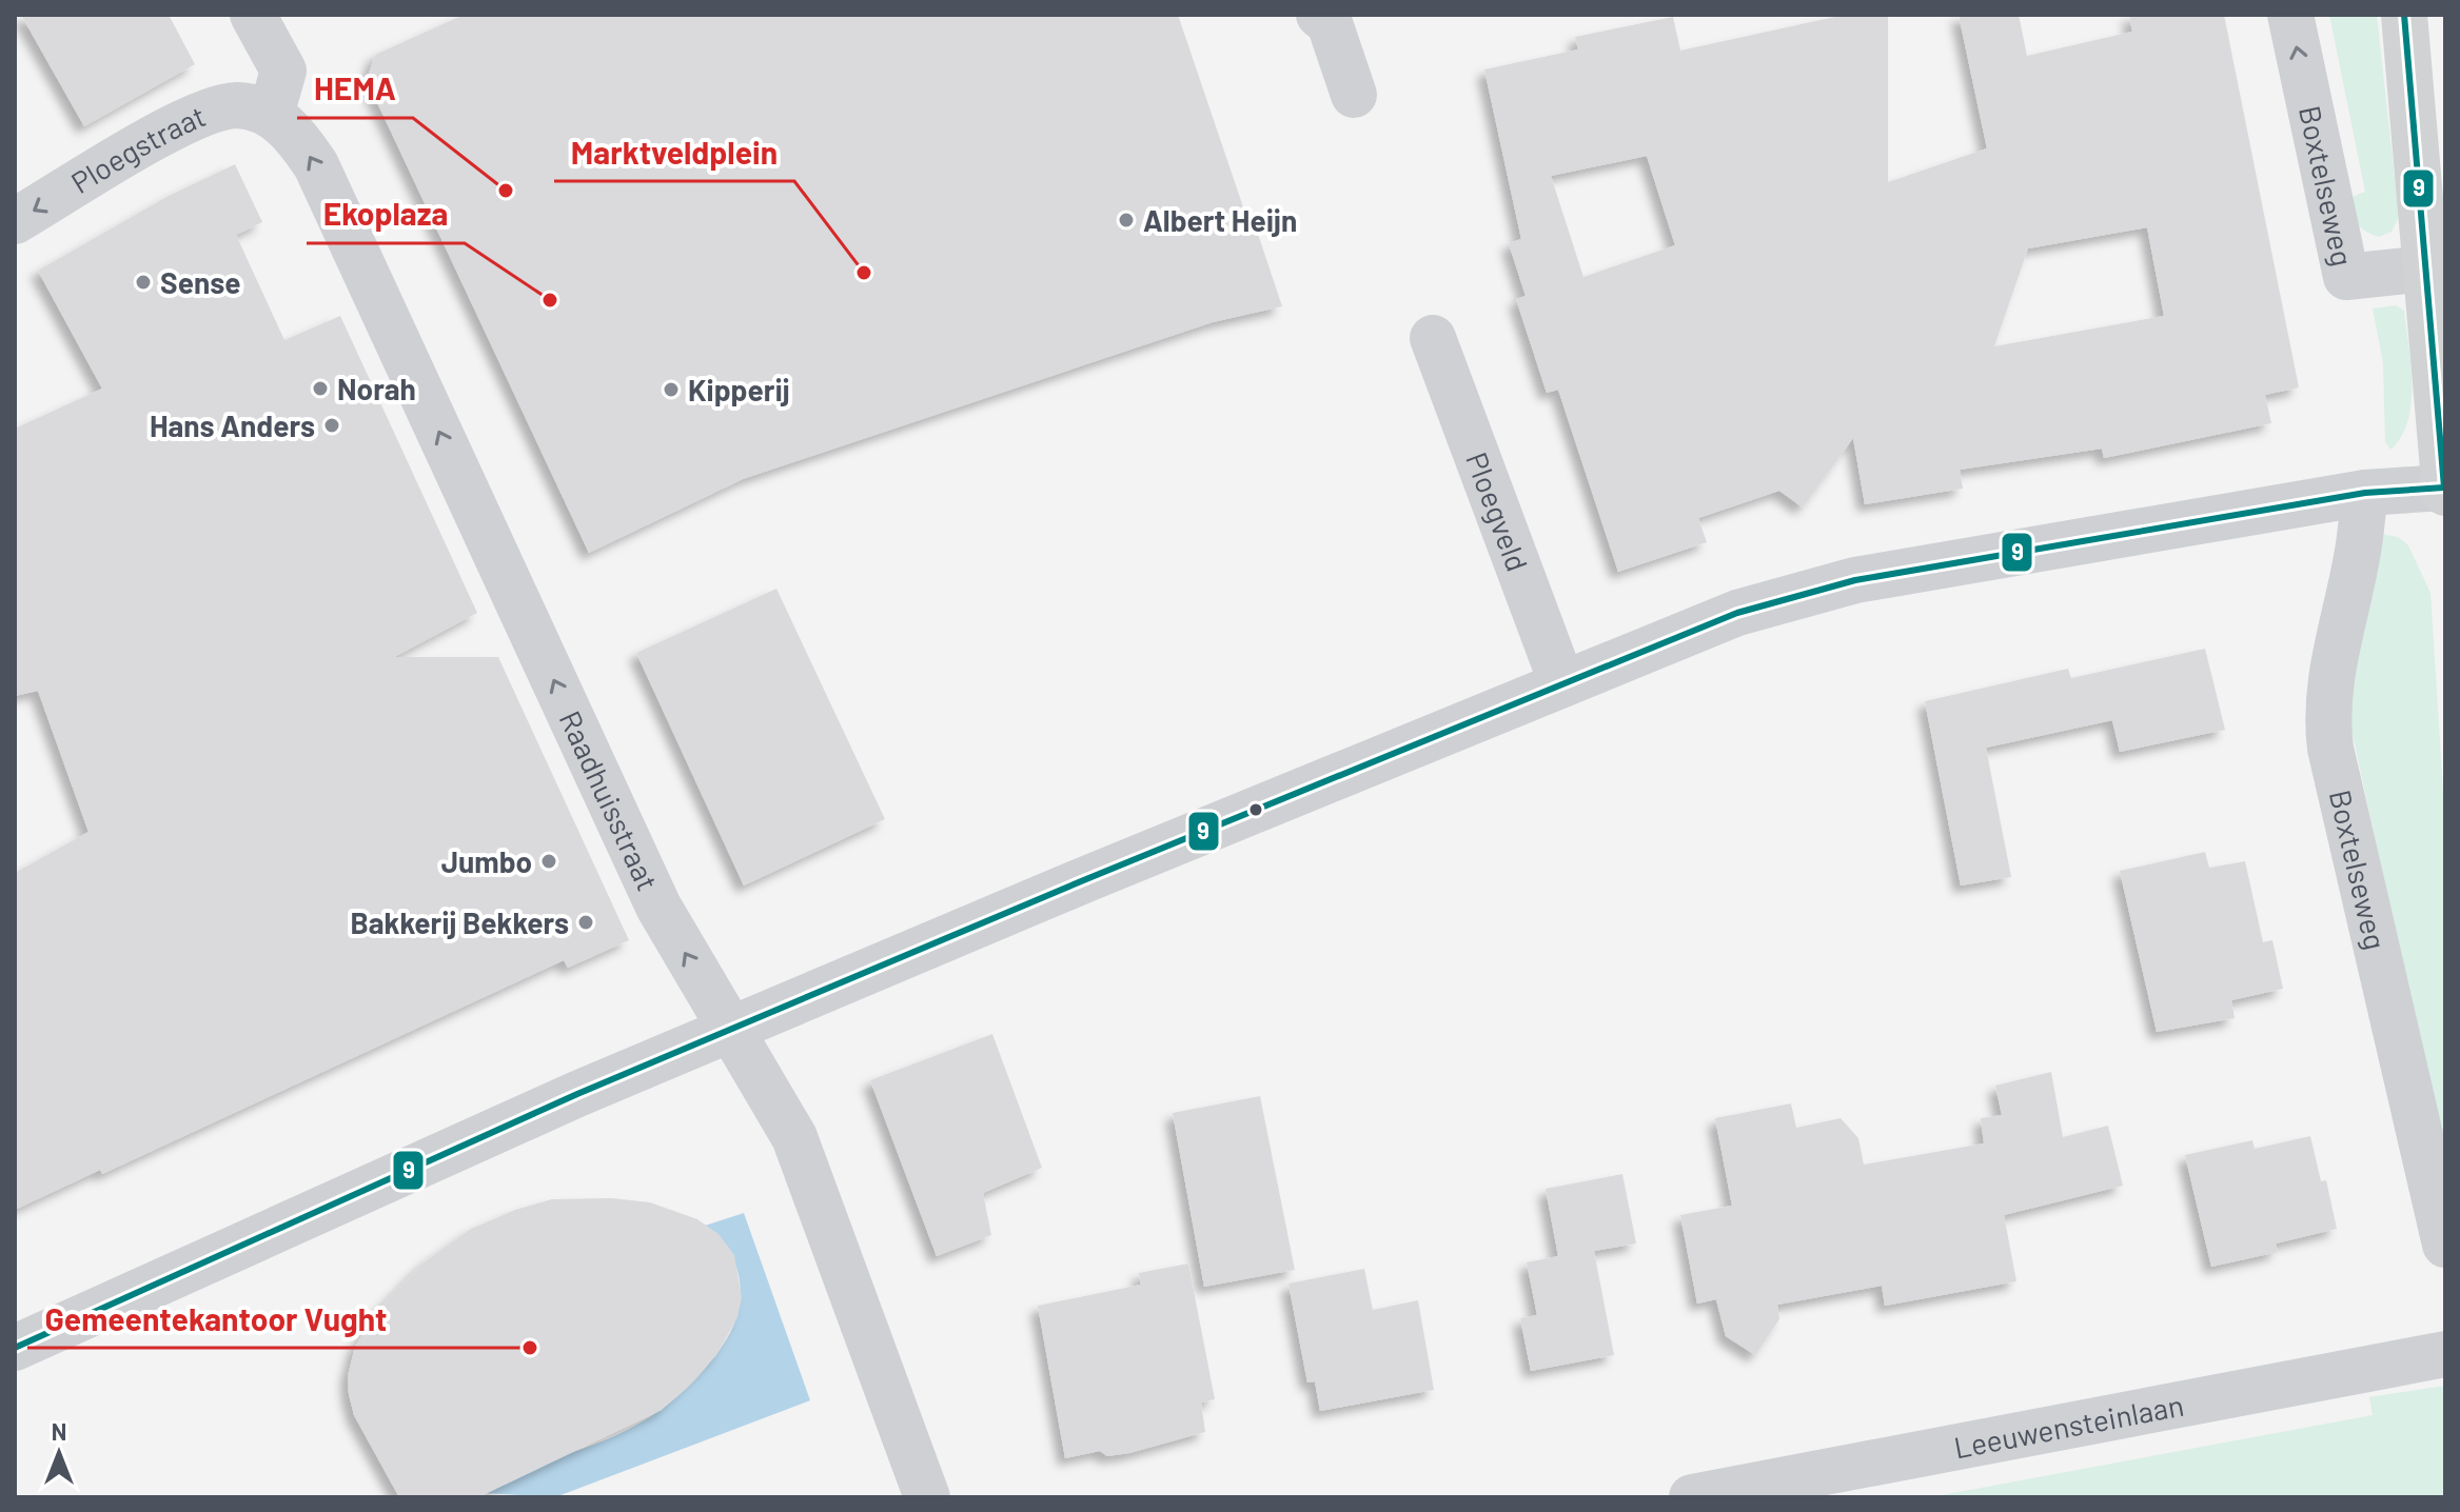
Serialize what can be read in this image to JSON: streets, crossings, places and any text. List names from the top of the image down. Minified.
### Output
{"streets":{"street":["Ploegstraat","Boxtelseweg","Ploegveld","Raadhuisstraat","Leeuwensteinlaan"]},"crossings":[["Ploegstraat","Raadhuisstraat"]],"one_way":["Ploegstraat","Raadhuisstraat"],"places":["HEMA","Albert Heijn","Marktveldplein","Sense","Ekoplaza","Norah","Kipperij","Hans Anders","Jumbo","Bakkerij Bekkers","Gemeentekantoor Vught"],"lines":["transit line 9"],"north":"top"}
